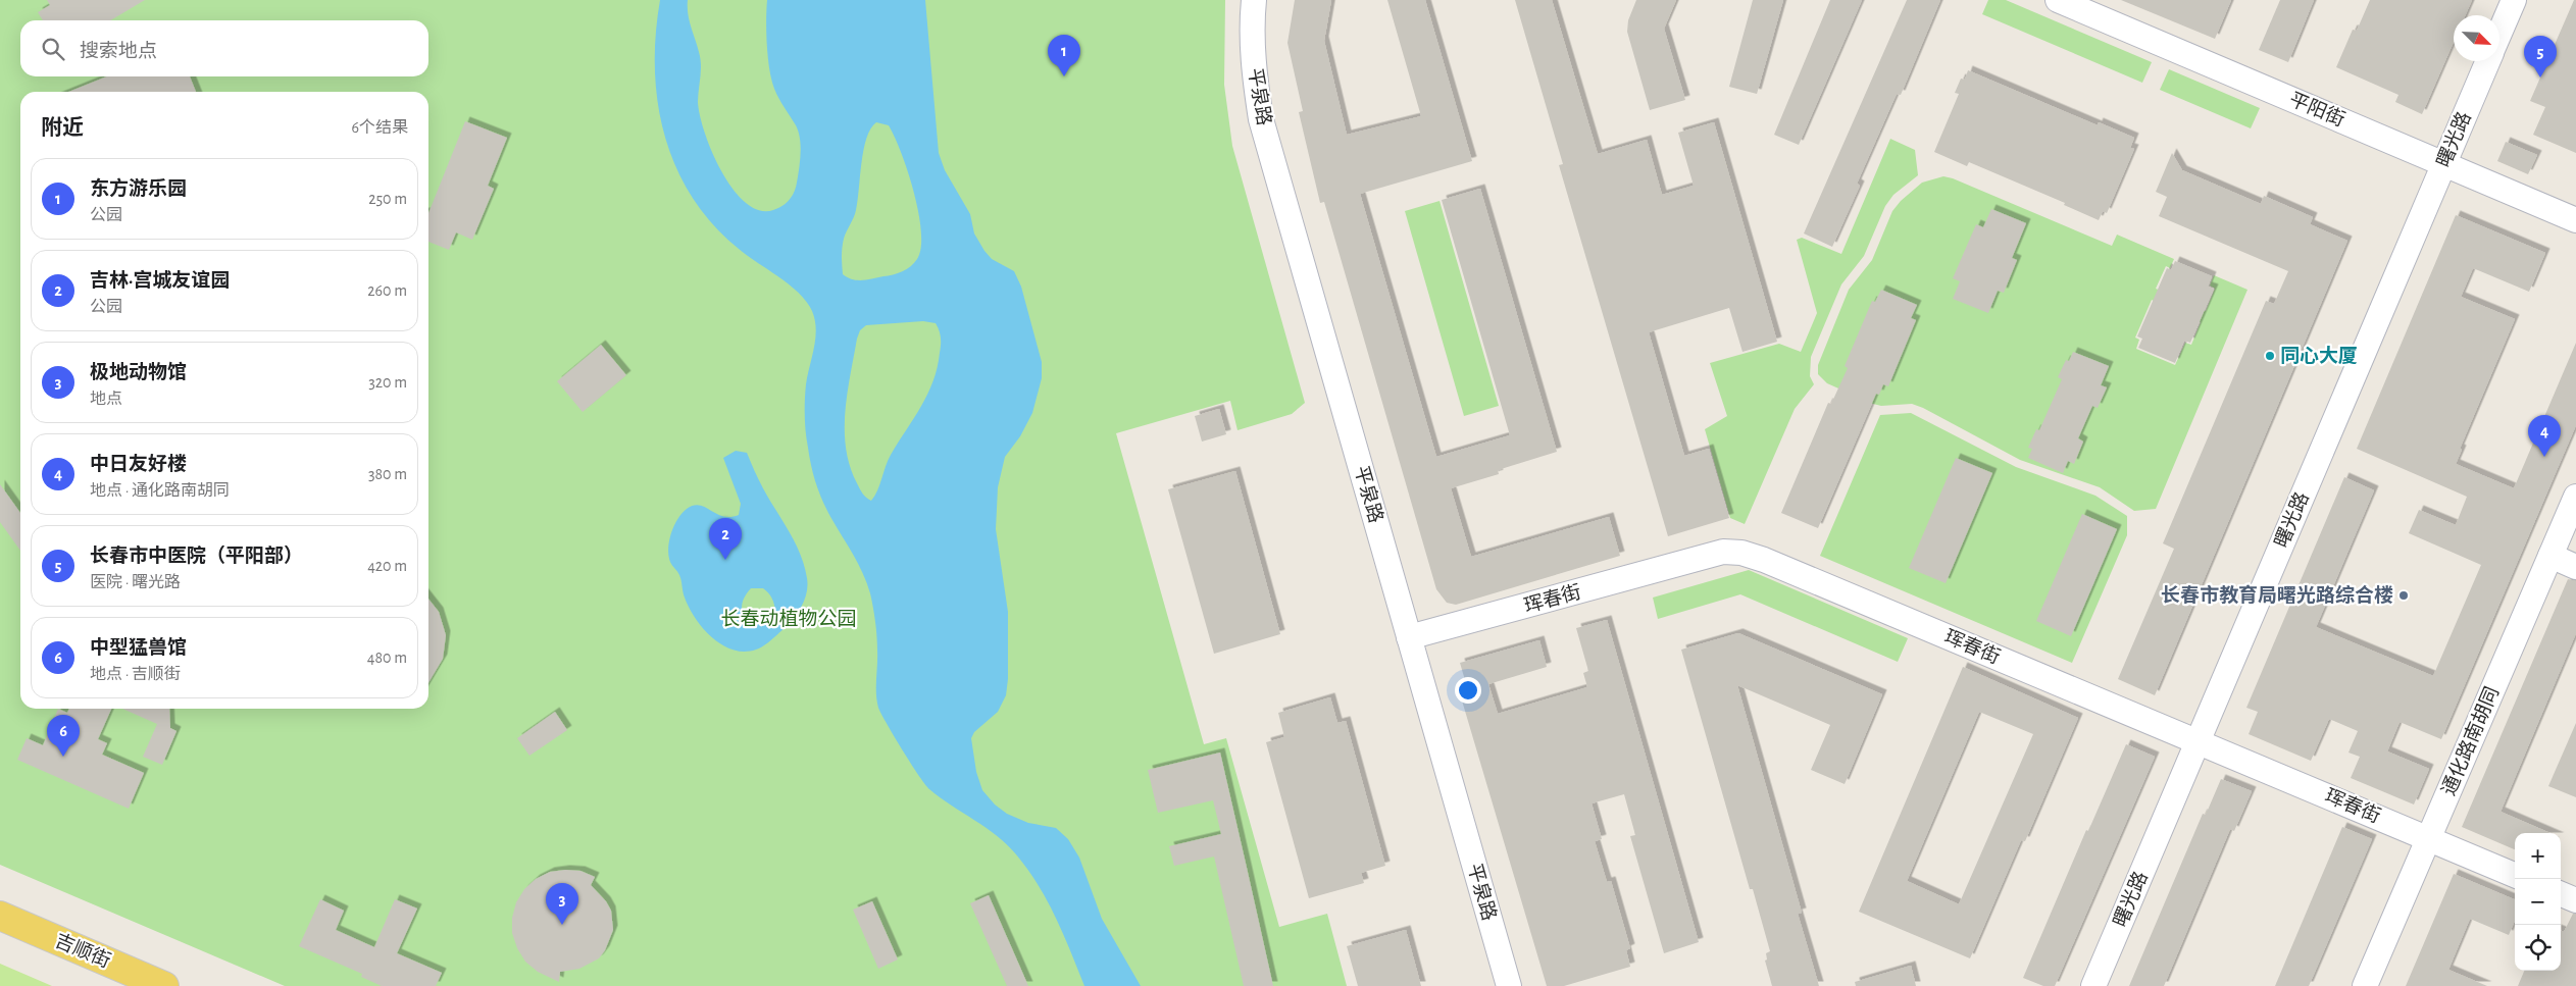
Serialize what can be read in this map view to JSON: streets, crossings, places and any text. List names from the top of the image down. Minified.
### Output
{"streets":{"main road":["吉顺街"],"street":["平泉路","平阳街","曙光路","珲春街","通化路南胡同"]},"crossings":[["平泉路","珲春街"],["平阳街","曙光路"],["曙光路","珲春街"],["珲春街","通化路南胡同"]],"parks":["长春动植物公园"],"places":["同心大厦","长春市教育局曙光路综合楼"],"north":"bottom right","page":{"search":"搜索地点","pins":["1","5","4","2","6","3"],"heading":["附近","6个结果"],"list":[{"mark":"1","name":"东方游乐园","note":"公园","value":"250 m"},{"mark":"2","name":"吉林·宫城友谊园","note":"公园","value":"260 m"},{"mark":"3","name":"极地动物馆","note":"地点","value":"320 m"},{"mark":"4","name":"中日友好楼","note":"地点 · 通化路南胡同","value":"380 m"},{"mark":"5","name":"长春市中医院（平阳部）","note":"医院 · 曙光路","value":"420 m"},{"mark":"6","name":"中型猛兽馆","note":"地点 · 吉顺街","value":"480 m"}],"map_buttons":["+","−"]}}
